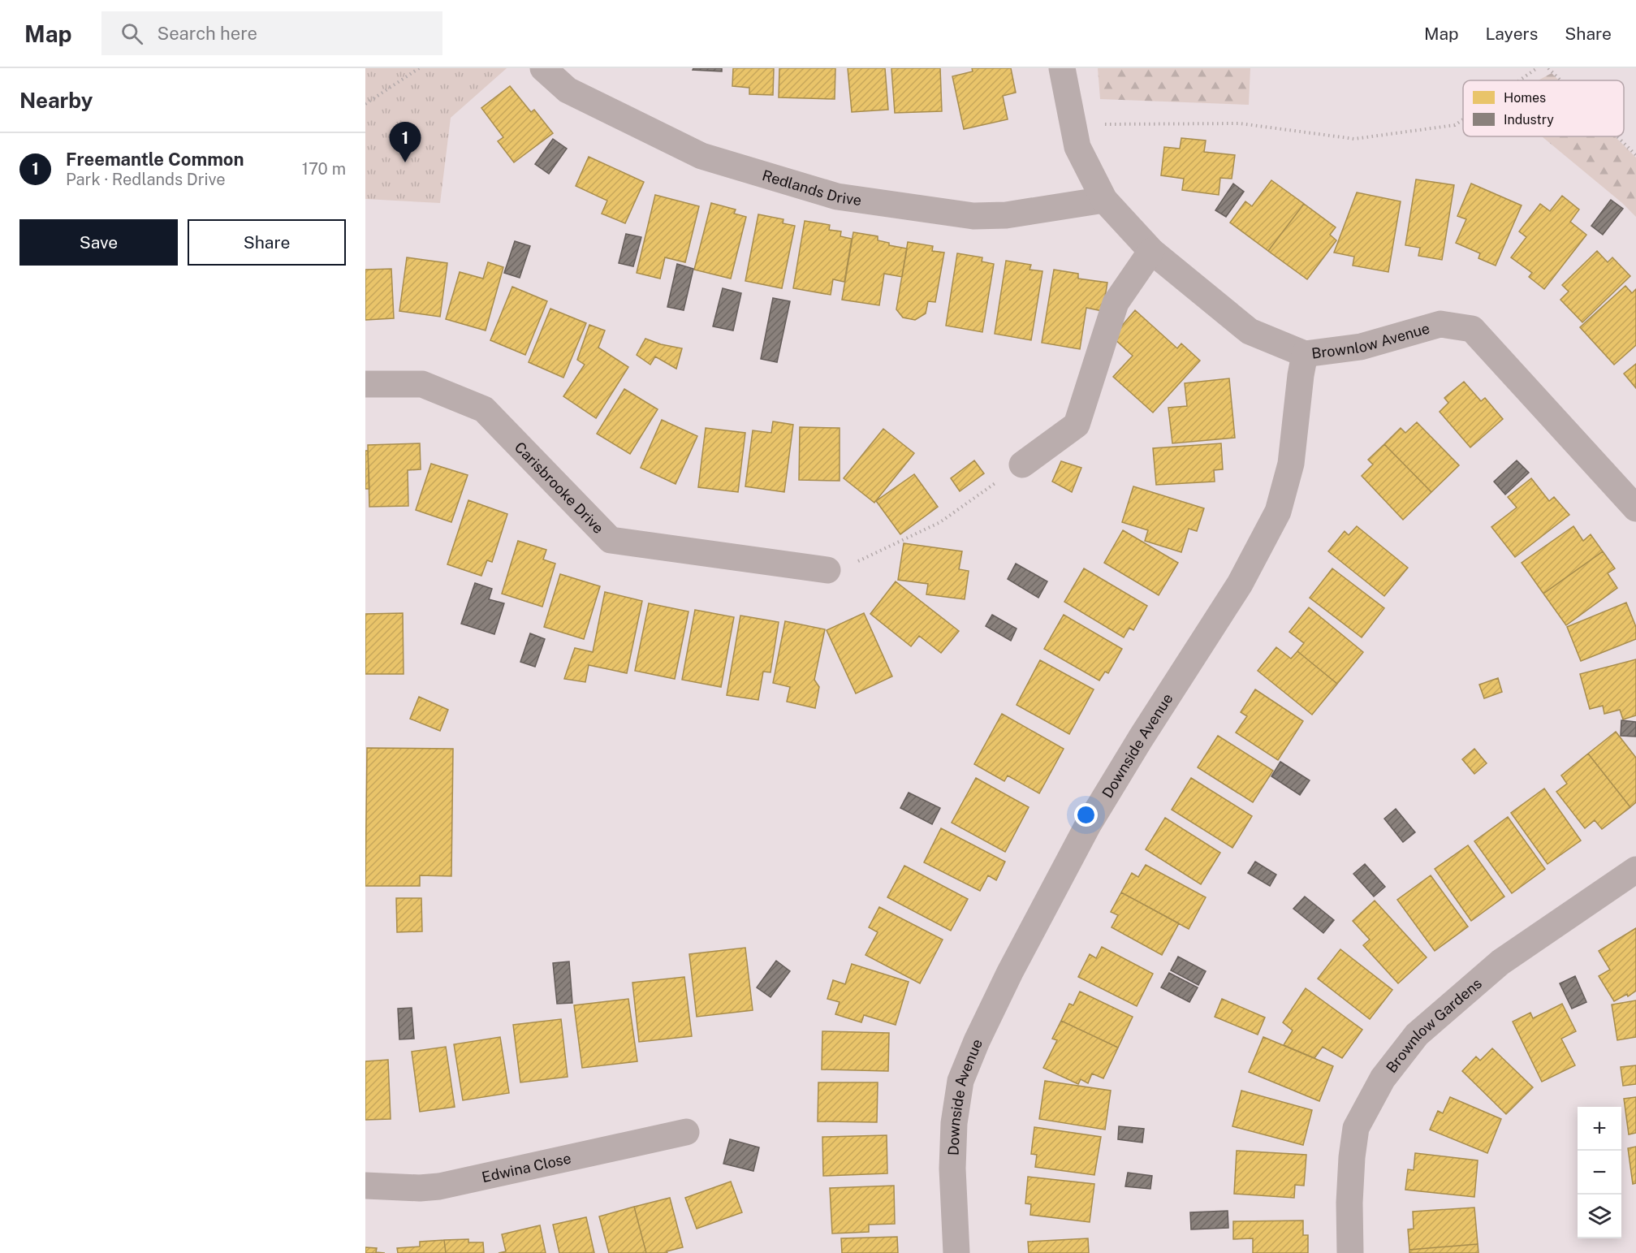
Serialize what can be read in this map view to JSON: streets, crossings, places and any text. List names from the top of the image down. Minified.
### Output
{"streets":{"street":["Redlands Drive","Brownlow Avenue","Carisbrooke Drive","Downside Avenue","Brownlow Gardens","Edwina Close"]},"crossings":[["Redlands Drive","Brownlow Avenue"],["Brownlow Avenue","Downside Avenue"]],"legend":["Homes","Industry"],"page":{"header":"Map","search":"Search here","nav":["Map","Layers","Share"],"heading":"Nearby","pins":"1","list":[{"mark":"1","name":"Freemantle Common","note":"Park · Redlands Drive","value":"170 m"}],"buttons":["Save","Share"],"map_buttons":["+","−"]}}
